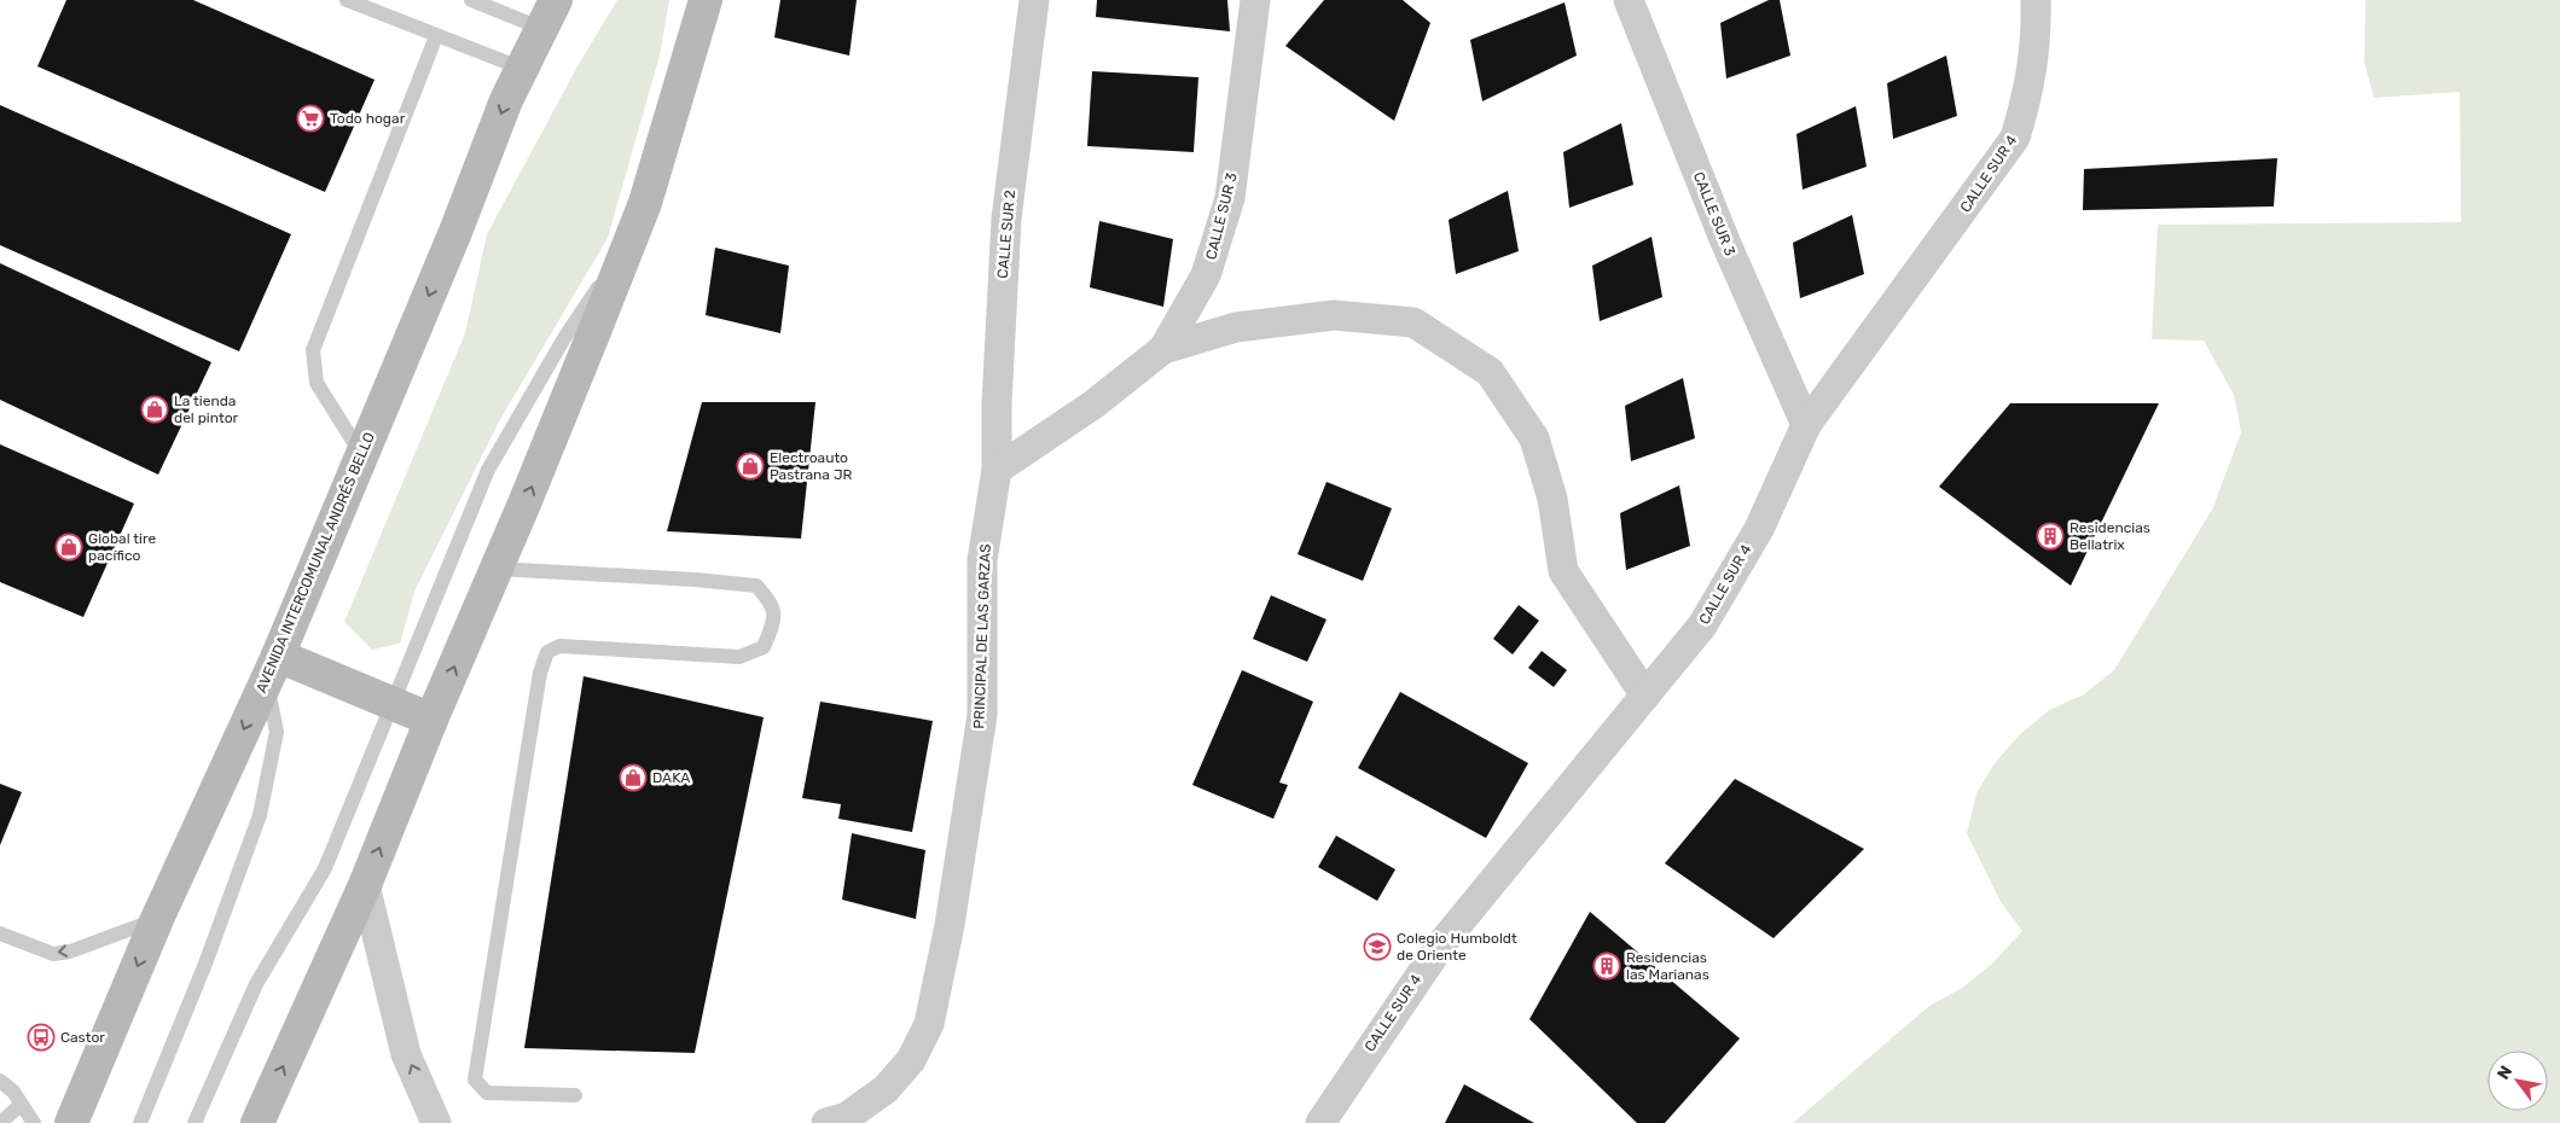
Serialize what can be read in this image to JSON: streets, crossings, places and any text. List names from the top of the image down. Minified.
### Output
{"streets":{"main road":["AVENIDA INTERCOMUNAL ANDRÉS BELLO"],"street":["CALLE SUR 4","CALLE SUR 3","CALLE SUR 2","PRINCIPAL DE LAS GARZAS"]},"crossings":[["CALLE SUR 4","CALLE SUR 3"],["CALLE SUR 2","PRINCIPAL DE LAS GARZAS"]],"places":{"supermarket":["Todo hogar"],"shop":["La tienda del pintor","Electroauto Pastrana JR","Global tire pacífico","DAKA"],"building":["Residencias Bellatrix","Residencias las Marianas"],"school or university":["Colegio Humboldt de Oriente"],"bus stop":["Castor"]},"north":"top left"}
